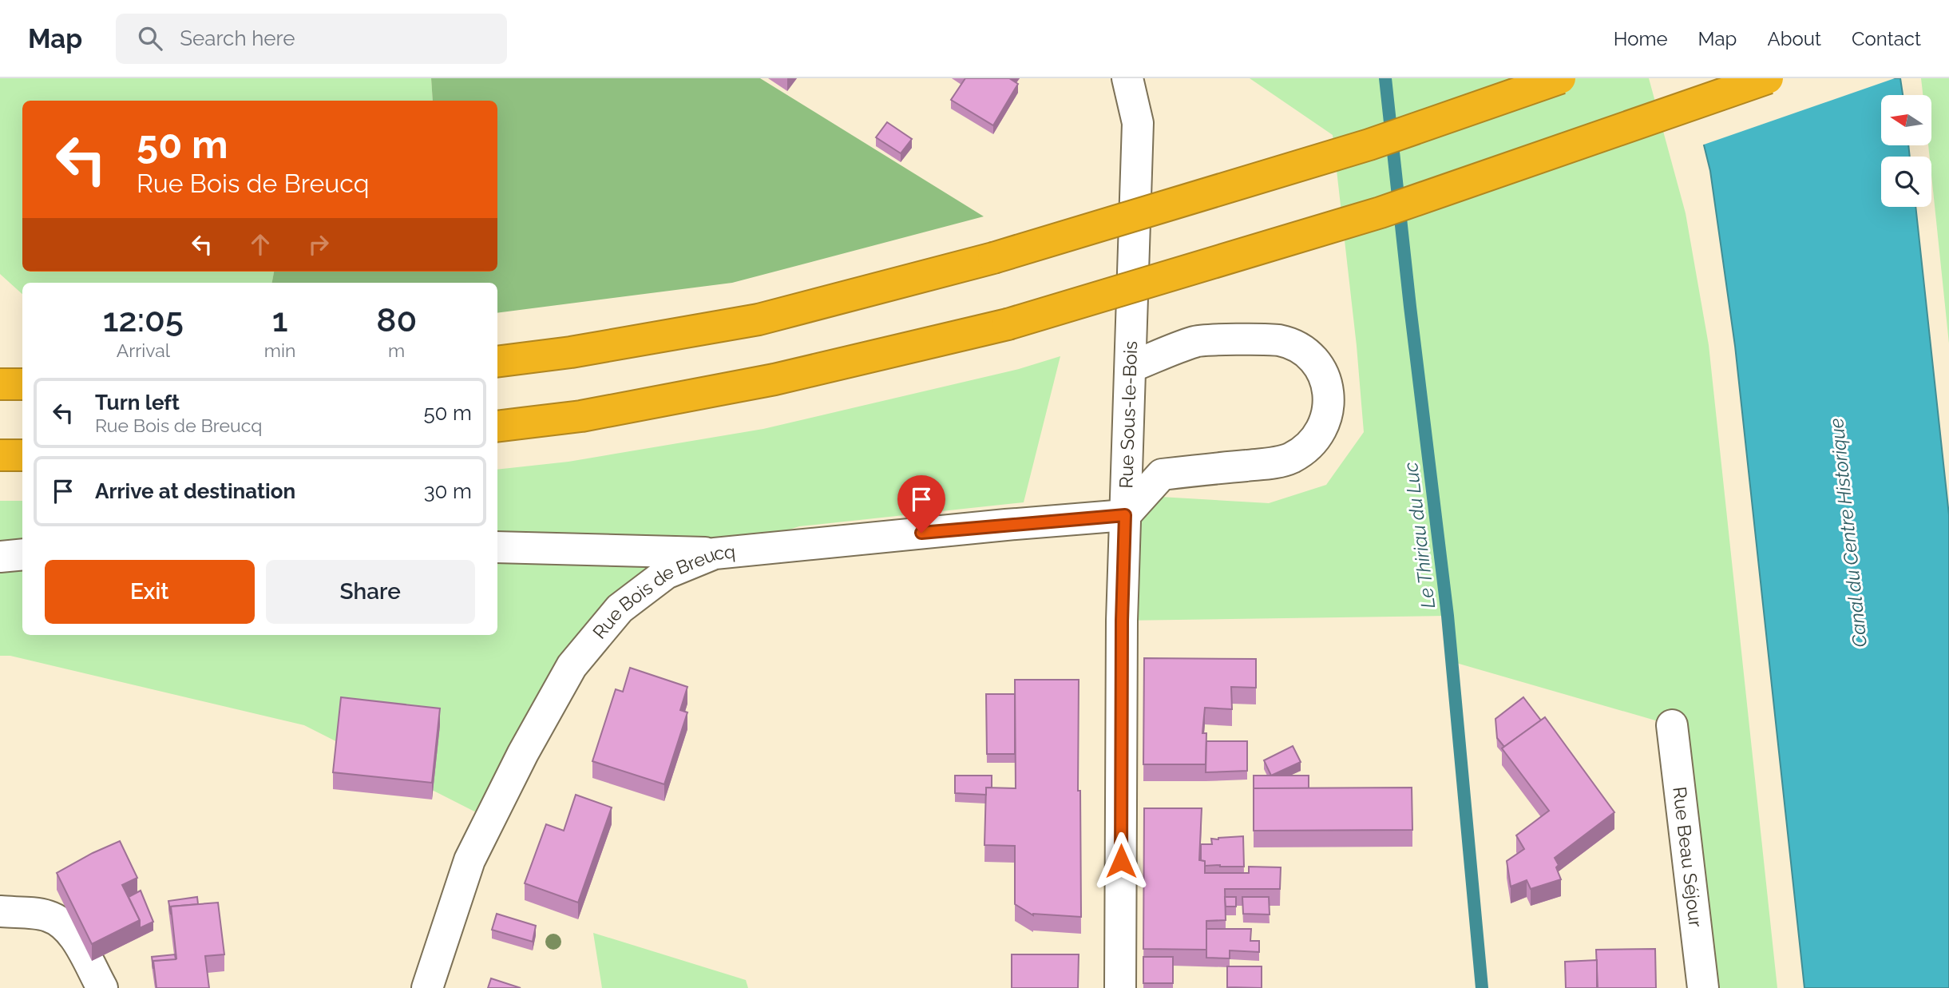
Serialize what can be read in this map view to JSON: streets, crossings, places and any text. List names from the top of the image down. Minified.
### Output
{"streets":{"street":["Rue Sous-le-Bois","Rue Bois de Breucq","Rue Beau Séjour"]},"crossings":[["Rue Sous-le-Bois","Rue Bois de Breucq"]],"water":["Canal du Centre Historique","Le Thiriau du Luc"],"north":"left","page":{"header":"Map","search":"Search here","nav":["Home","Map","About","Contact"],"turn":["50 m","Rue Bois de Breucq"],"eta":["12:05","Arrival","1","min","80","m"],"list":[{"name":"Turn left","note":"Rue Bois de Breucq","value":"50 m"},{"name":"Arrive at destination","value":"30 m"}],"buttons":["Exit","Share"]}}
